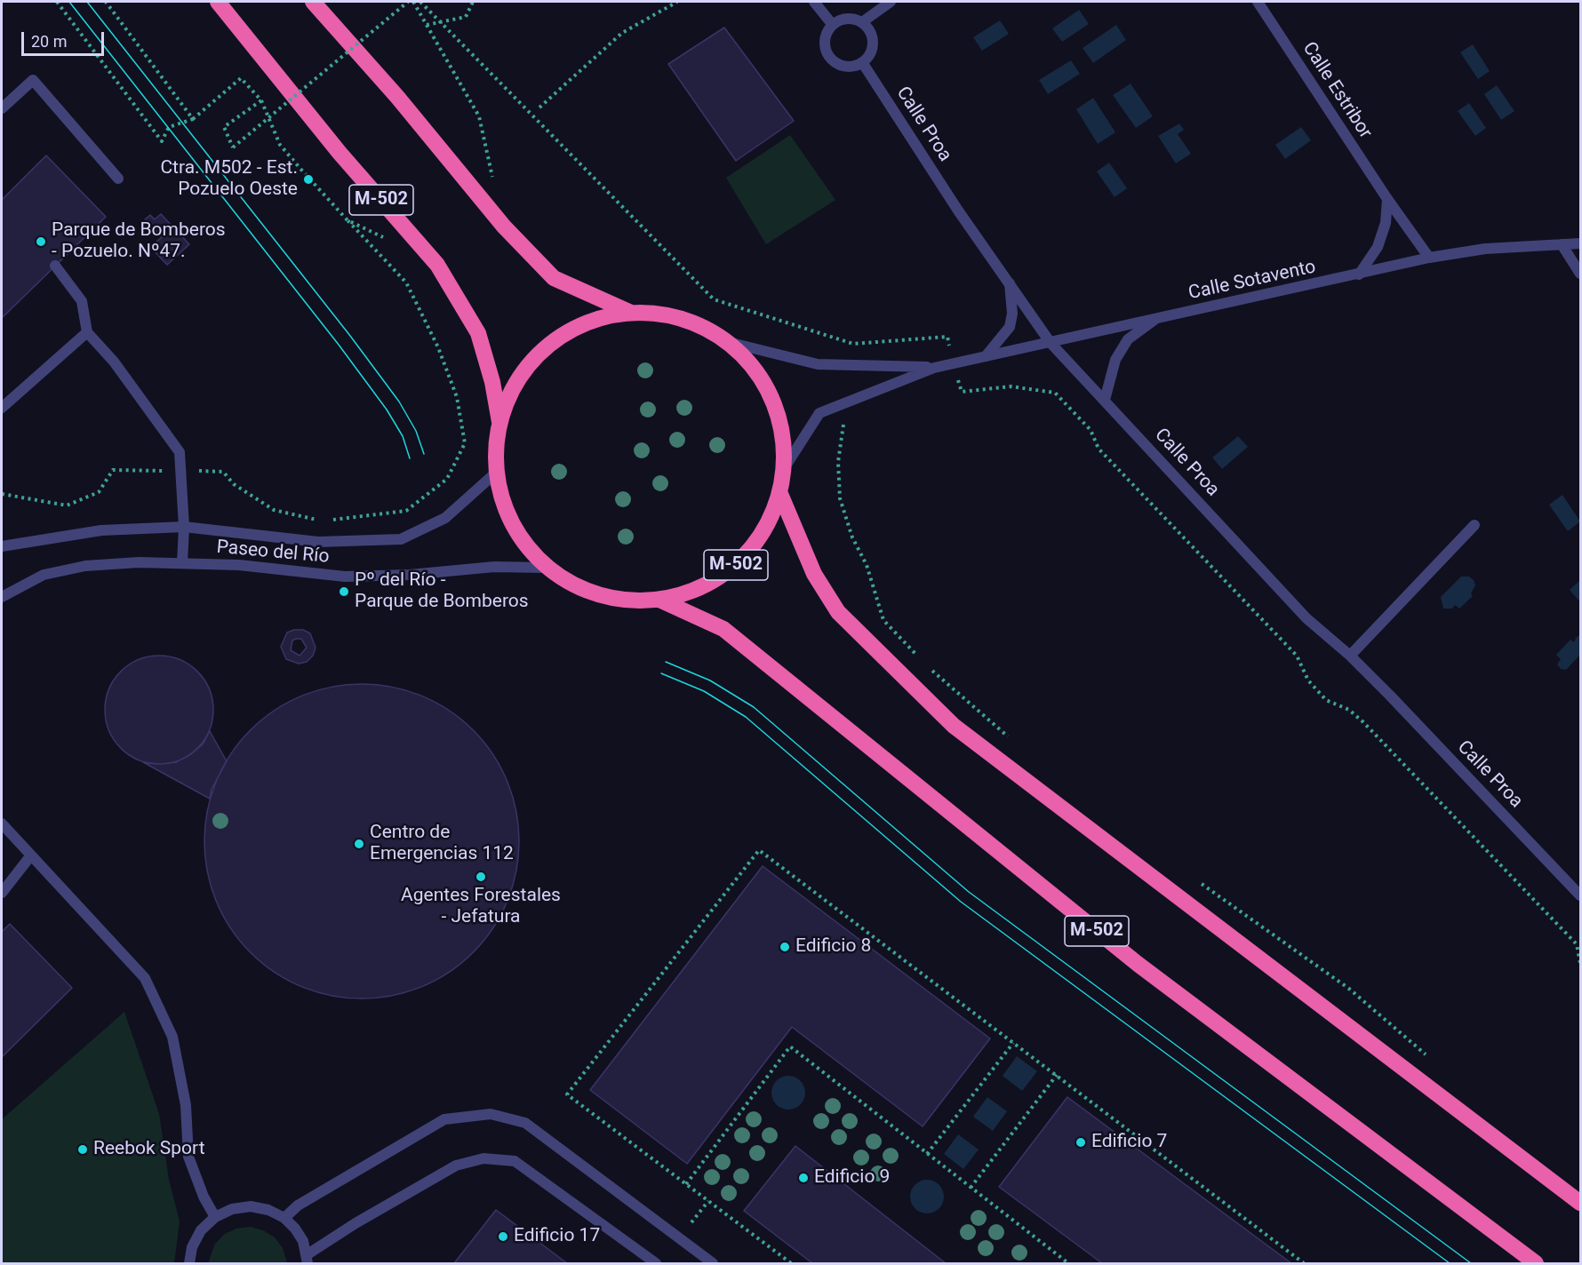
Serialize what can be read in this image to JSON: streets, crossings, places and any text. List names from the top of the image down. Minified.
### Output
{"streets":{"highway":["M-502"],"street":["Calle Estribor","Calle Proa","Calle Sotavento","Paseo del Río"]},"crossings":[["Calle Estribor","Calle Sotavento"],["Calle Proa","Calle Sotavento"],["M-502","Calle Sotavento"],["M-502","Paseo del Río"]],"places":["Ctra. M502 - Est. Pozuelo Oeste","Parque de Bomberos - Pozuelo. Nº47.","Pº del Río - Parque de Bomberos","Centro de Emergencias 112","Agentes Forestales - Jefatura","Edificio 8","Edificio 7","Reebok Sport","Edificio 9","Edificio 17"],"scale_bar":"20 m"}
